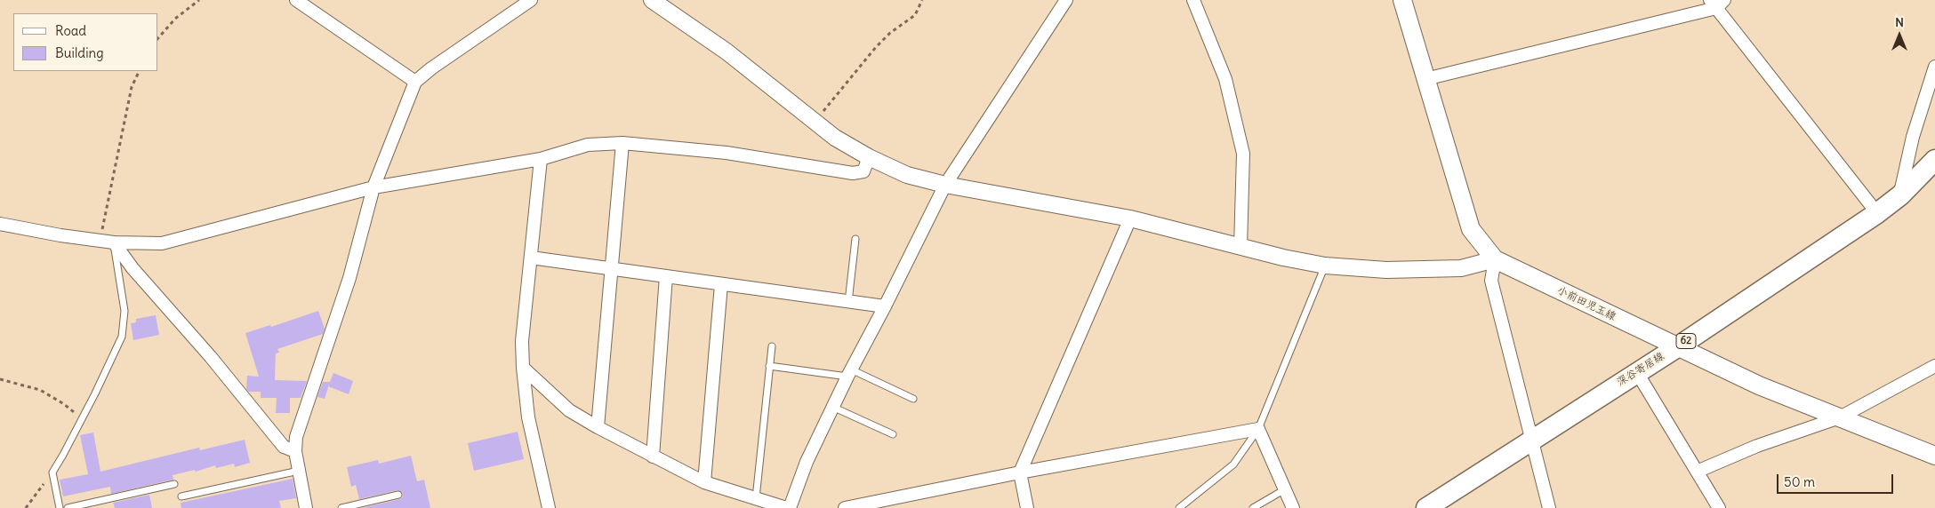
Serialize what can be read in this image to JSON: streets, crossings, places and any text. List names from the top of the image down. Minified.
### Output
{"streets":{"main road":["小前田児玉線","62","深谷寄居線"]},"crossings":[["小前田児玉線","深谷寄居線"]],"legend":["Road","Building"],"scale_bar":"50 m","north":"top"}
